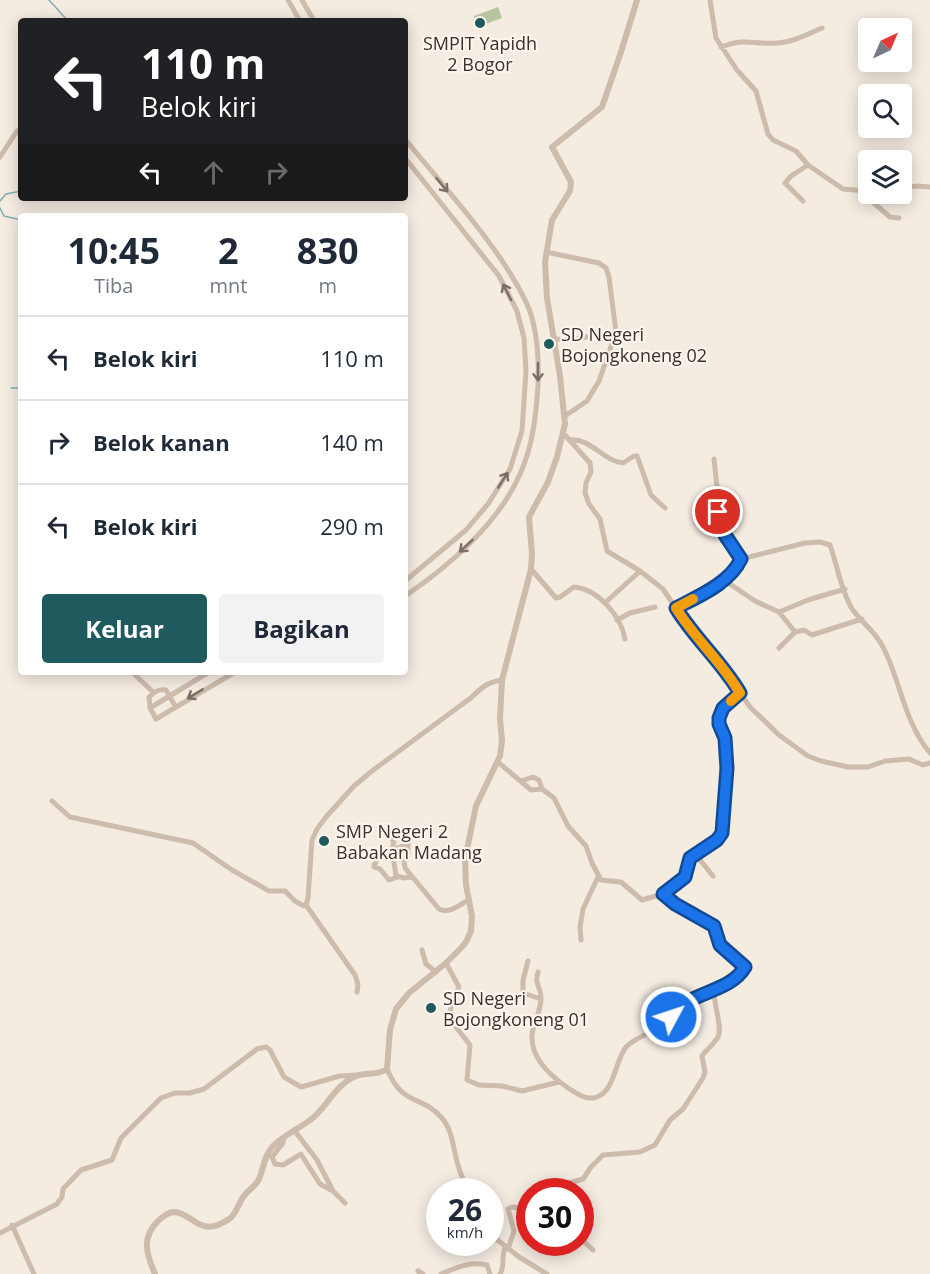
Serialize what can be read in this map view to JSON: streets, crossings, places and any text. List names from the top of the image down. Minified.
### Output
{"places":["SMPIT Yapidh 2 Bogor","SD Negeri Bojongkoneng 02","SMP Negeri 2 Babakan Madang","SD Negeri Bojongkoneng 01"],"north":"top right","page":{"turn":["110 m","Belok kiri"],"eta":["10:45","Tiba","2","mnt","830","m"],"list":[{"name":"Belok kiri","value":"110 m"},{"name":"Belok kanan","value":"140 m"},{"name":"Belok kiri","value":"290 m"}],"buttons":["Keluar","Bagikan"],"speed":"26 km/h","limit":"30"}}
